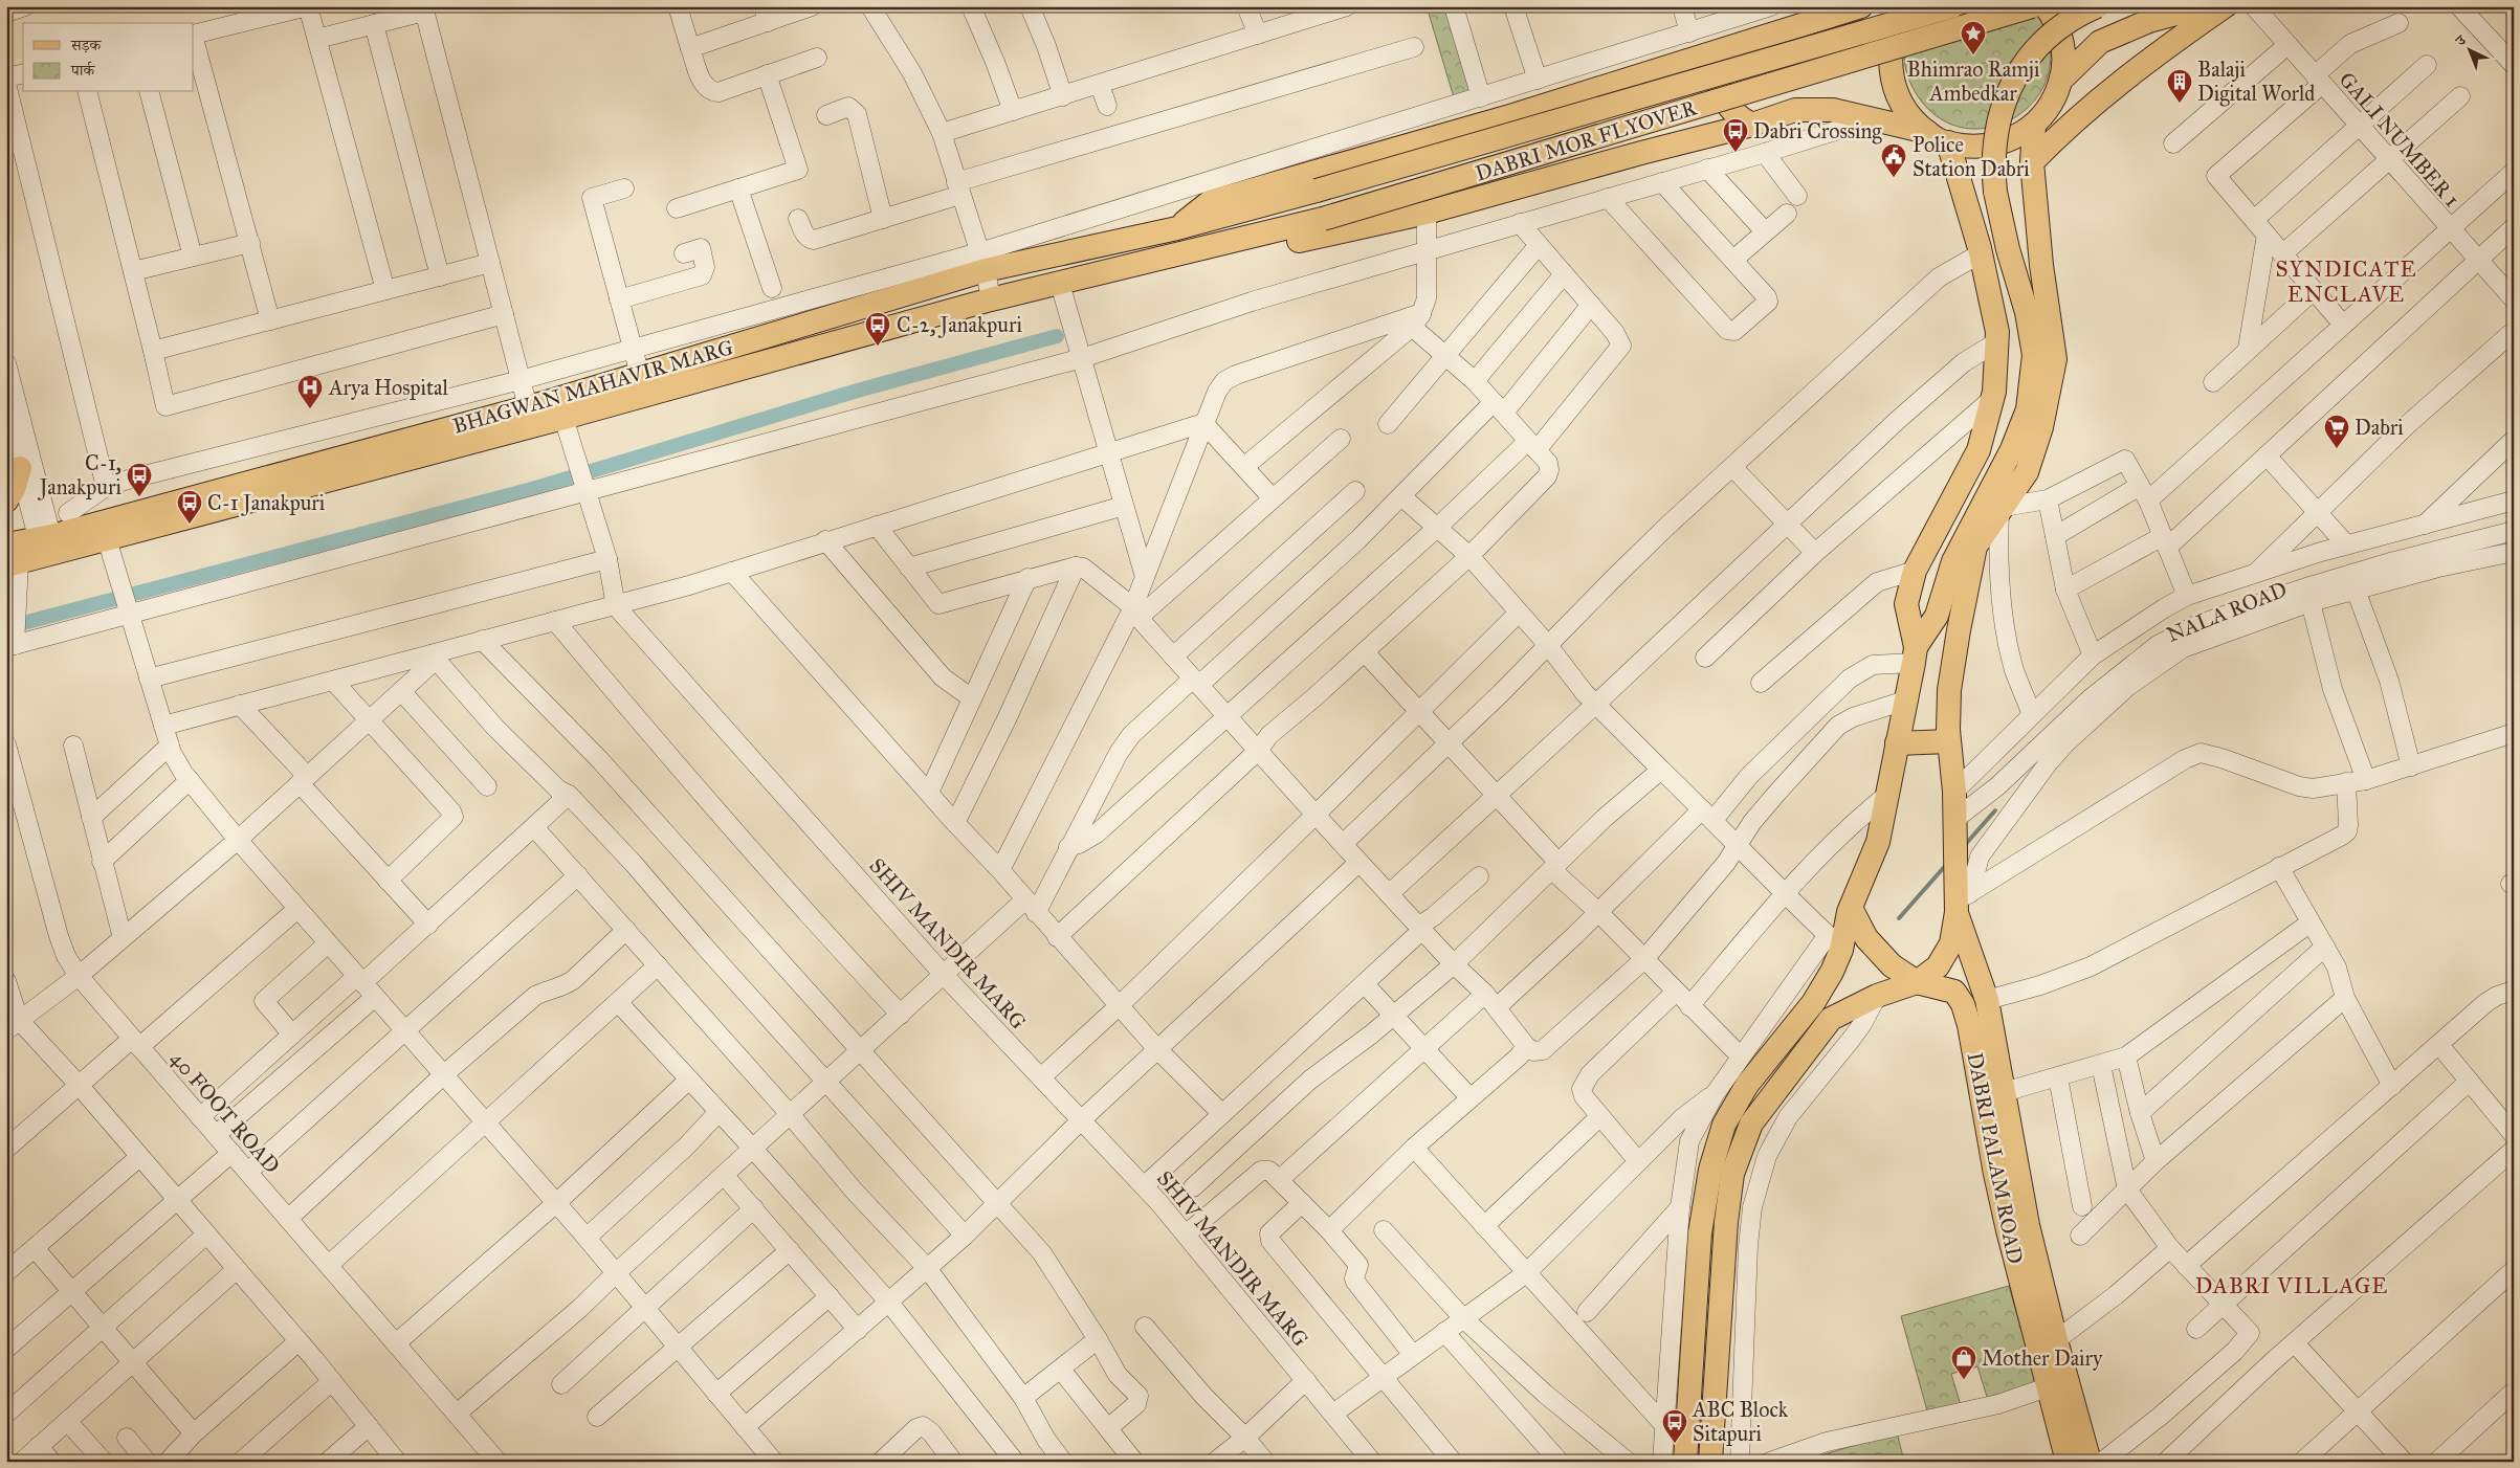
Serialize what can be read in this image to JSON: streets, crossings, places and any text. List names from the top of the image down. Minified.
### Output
{"streets":{"main road":["DABRI MOR FLYOVER","BHAGWAN MAHAVIR MARG","DABRI PALAM ROAD"],"street":["GALI NUMBER 1","NALA ROAD","SHIV MANDIR MARG","40 FOOT ROAD"]},"crossings":[["DABRI MOR FLYOVER","BHAGWAN MAHAVIR MARG"],["NALA ROAD","DABRI PALAM ROAD"]],"districts":["SYNDICATE ENCLAVE","DABRI VILLAGE"],"places":{"place":["Bhimrao Ramji Ambedkar"],"building":["Balaji Digital World"],"bus stop":["Dabri Crossing","C-2, Janakpuri","C-1, Janakpuri","C-1 Janakpuri","ABC Block Sitapuri"],"public building":["Police Station Dabri"],"hospital":["Arya Hospital"],"supermarket":["Dabri"],"shop":["Mother Dairy"]},"legend":["सड़क","पार्क"],"north":"top left"}
